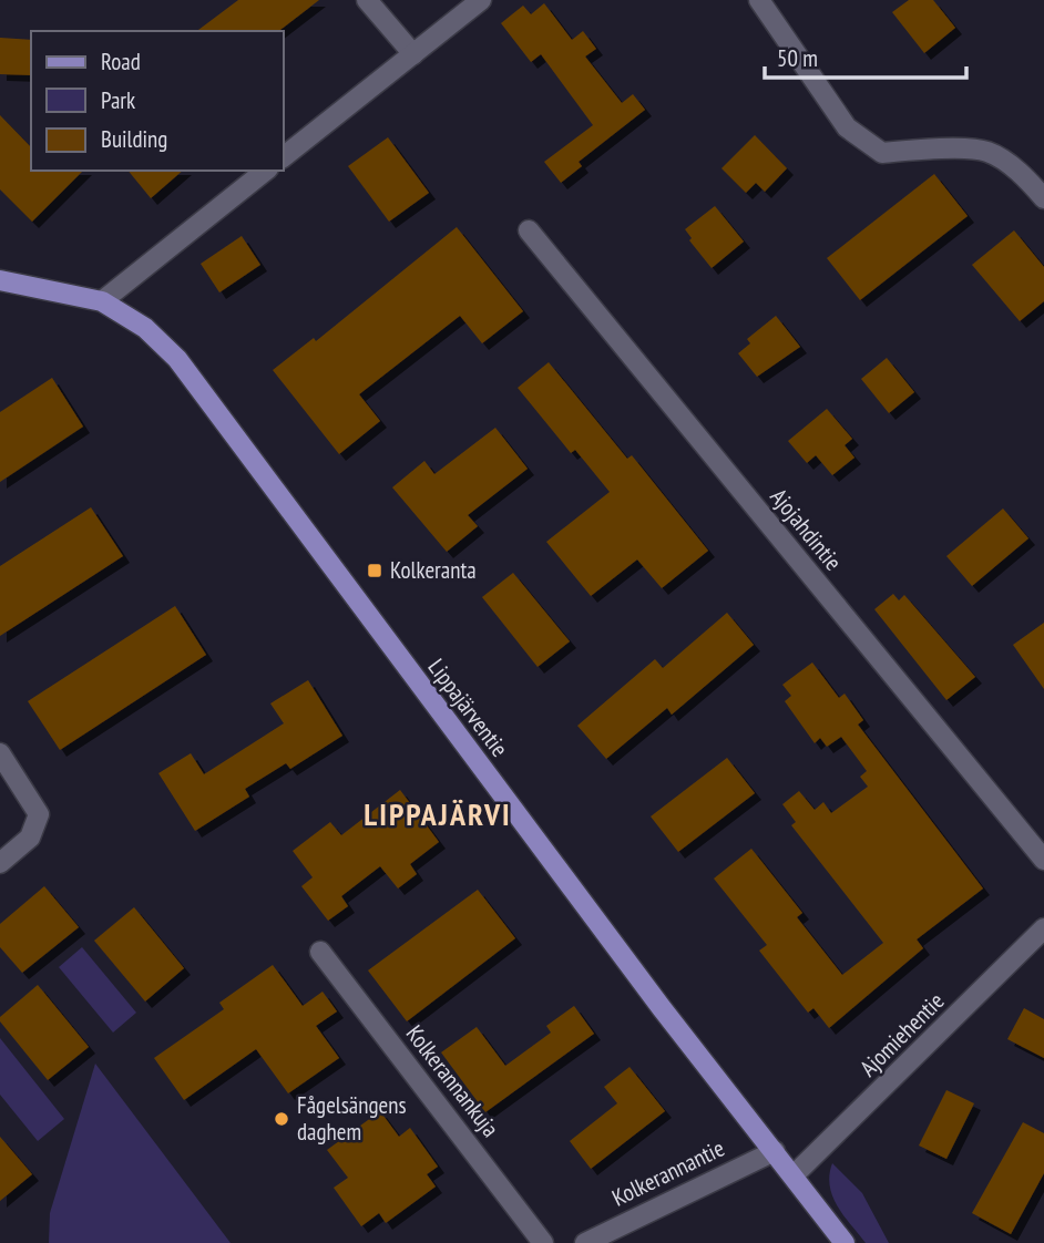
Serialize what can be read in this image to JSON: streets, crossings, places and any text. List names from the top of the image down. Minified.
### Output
{"streets":{"main road":["Lippajärventie"],"street":["Ajojahdintie","Ajomiehentie","Kolkerannankuja","Kolkerannantie"]},"crossings":[["Lippajärventie","Ajomiehentie"],["Lippajärventie","Kolkerannantie"]],"districts":["LIPPAJÄRVI"],"places":{"transit":["Kolkeranta"],"other":["Fågelsängens daghem"]},"legend":["Road","Park","Building"],"scale_bar":"50 m"}
